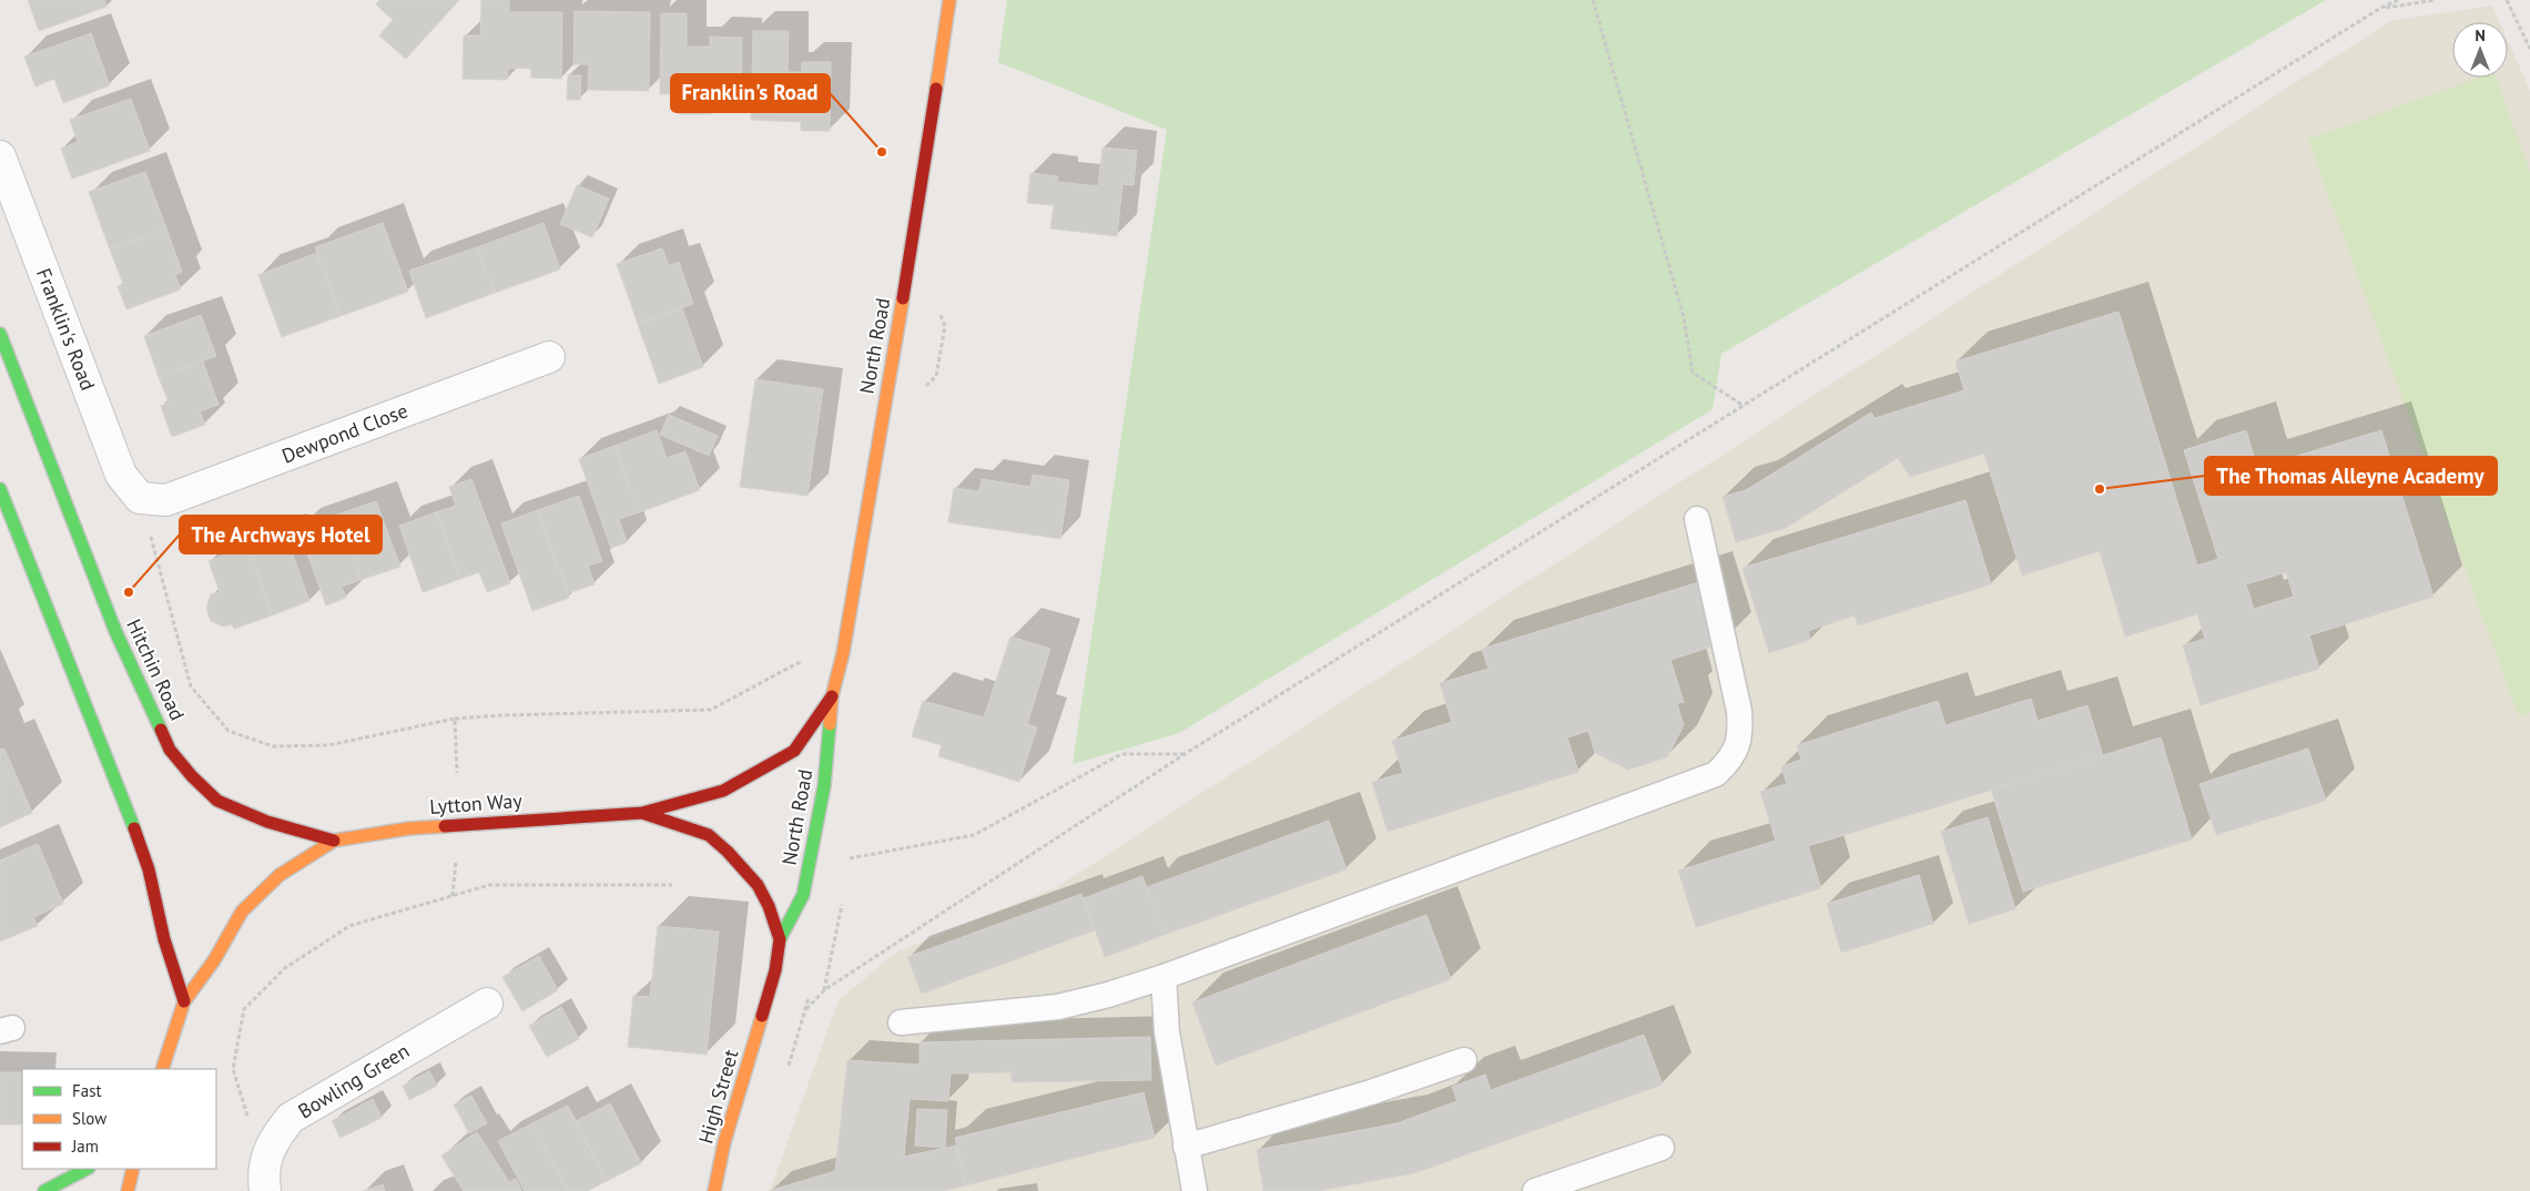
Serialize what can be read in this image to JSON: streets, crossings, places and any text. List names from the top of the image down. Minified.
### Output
{"streets":{"main road":["North Road","Hitchin Road","Lytton Way","High Street"],"street":["Franklin's Road","Dewpond Close","Bowling Green"]},"crossings":[["Franklin's Road","Dewpond Close"],["North Road","Lytton Way"],["Hitchin Road","Lytton Way"],["Lytton Way","High Street"]],"places":["Franklin's Road","The Thomas Alleyne Academy","The Archways Hotel"],"legend":["Fast","Slow","Jam"],"north":"top"}
